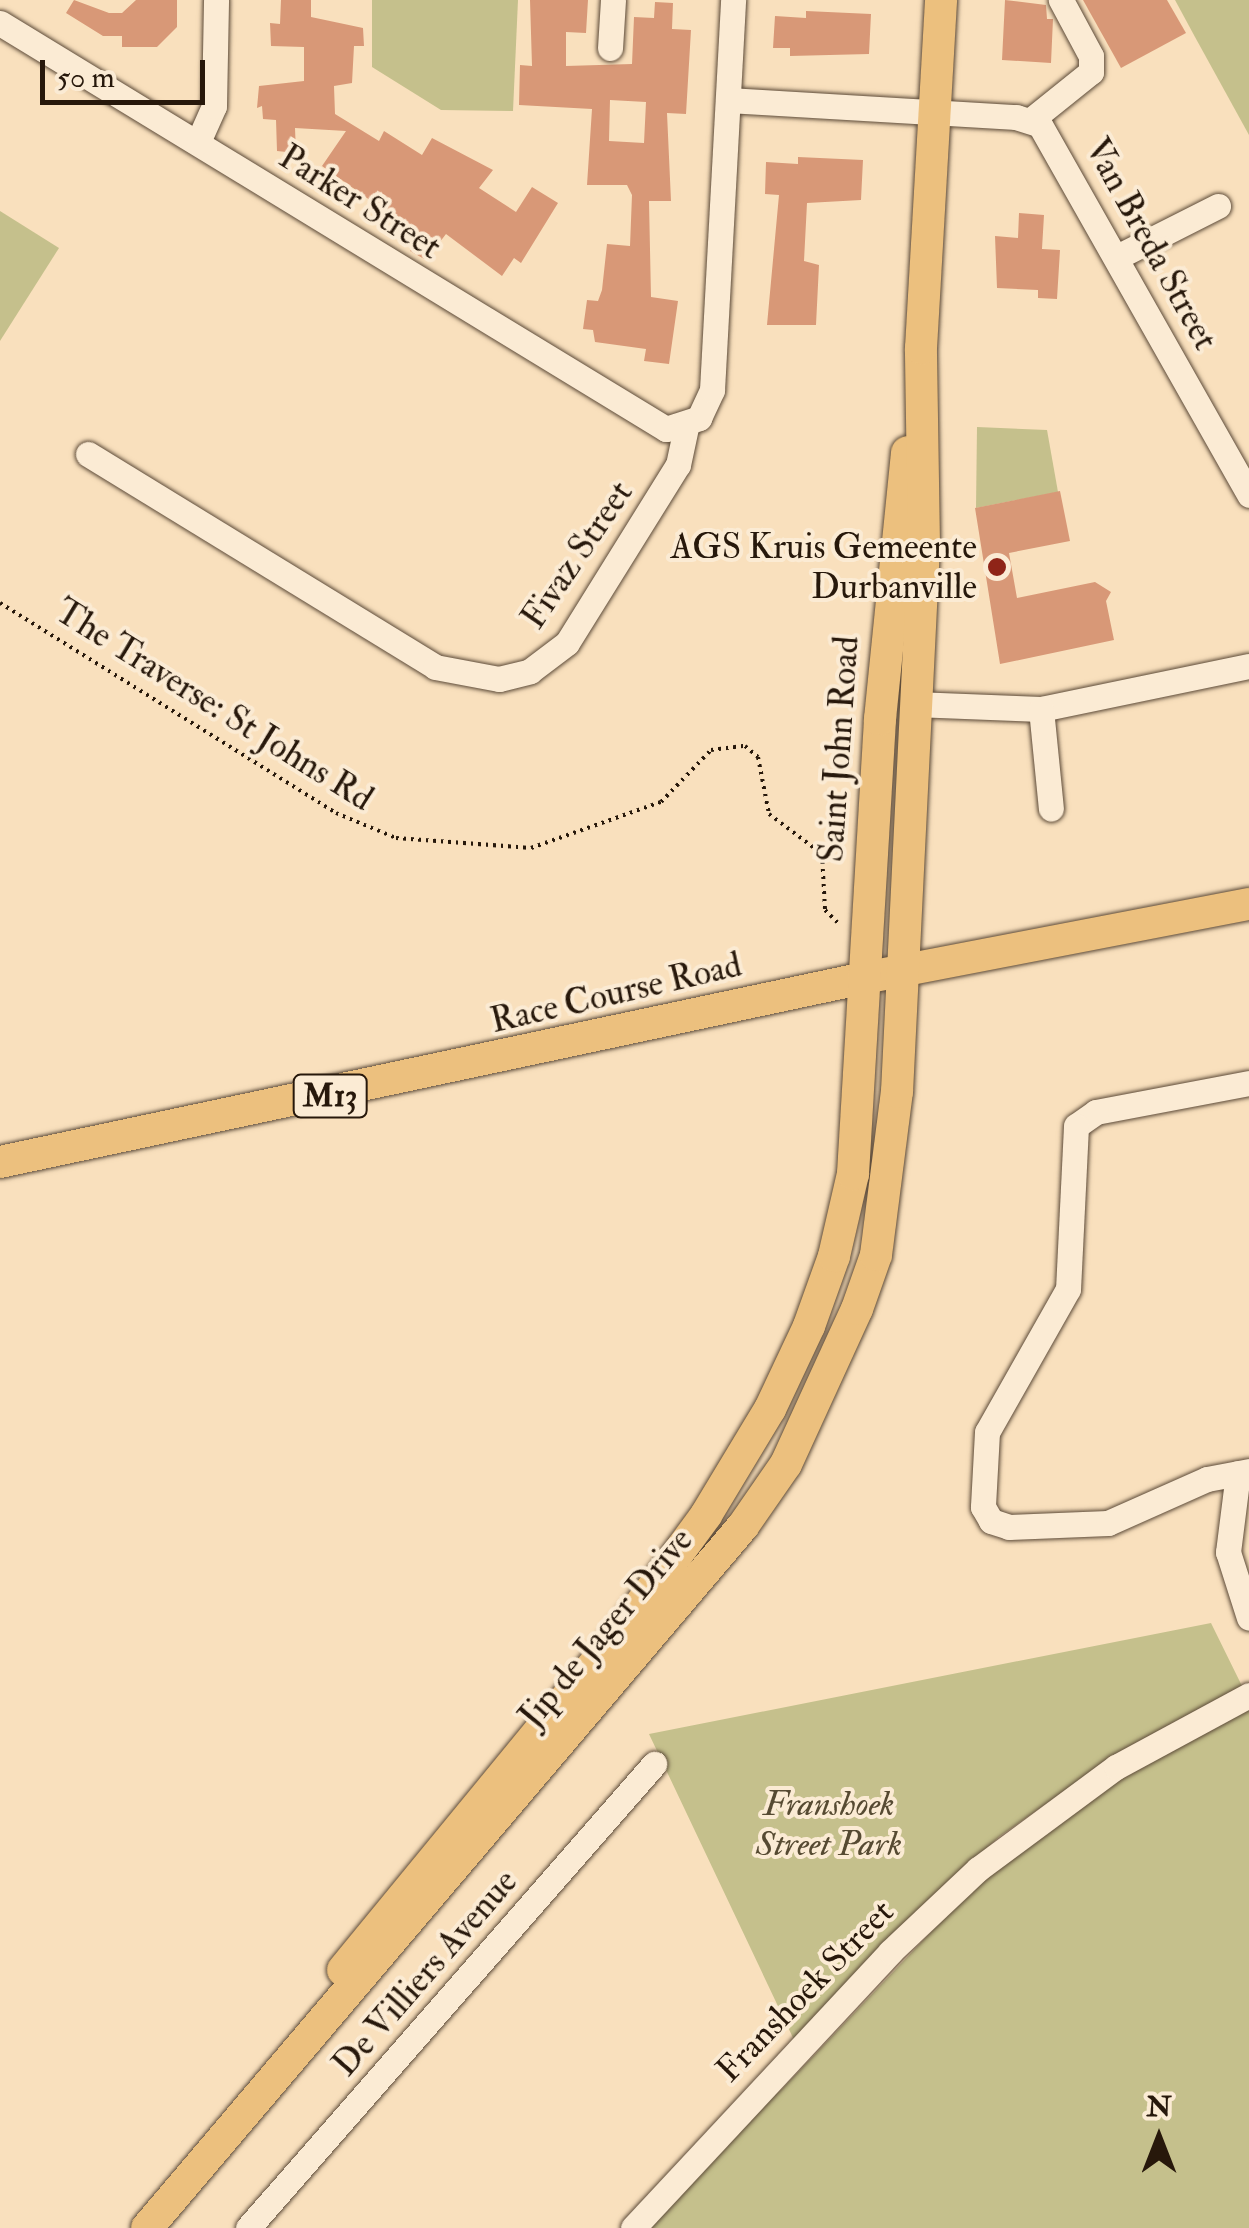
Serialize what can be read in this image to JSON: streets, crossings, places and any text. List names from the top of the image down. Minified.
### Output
{"streets":{"main road":["Saint John Road","Race Course Road","M13","Jip de Jager Drive"],"street":["Parker Street","Van Breda Street","Fivaz Street","De Villiers Avenue","Franshoek Street"],"path":["The Traverse: St Johns Rd"]},"crossings":[["Parker Street","Fivaz Street"],["Saint John Road","Race Course Road"],["Saint John Road","Jip de Jager Drive"],["Race Course Road","Jip de Jager Drive"]],"parks":["Franshoek Street Park"],"places":["AGS Kruis Gemeente Durbanville"],"scale_bar":"50 m","north":"top"}
